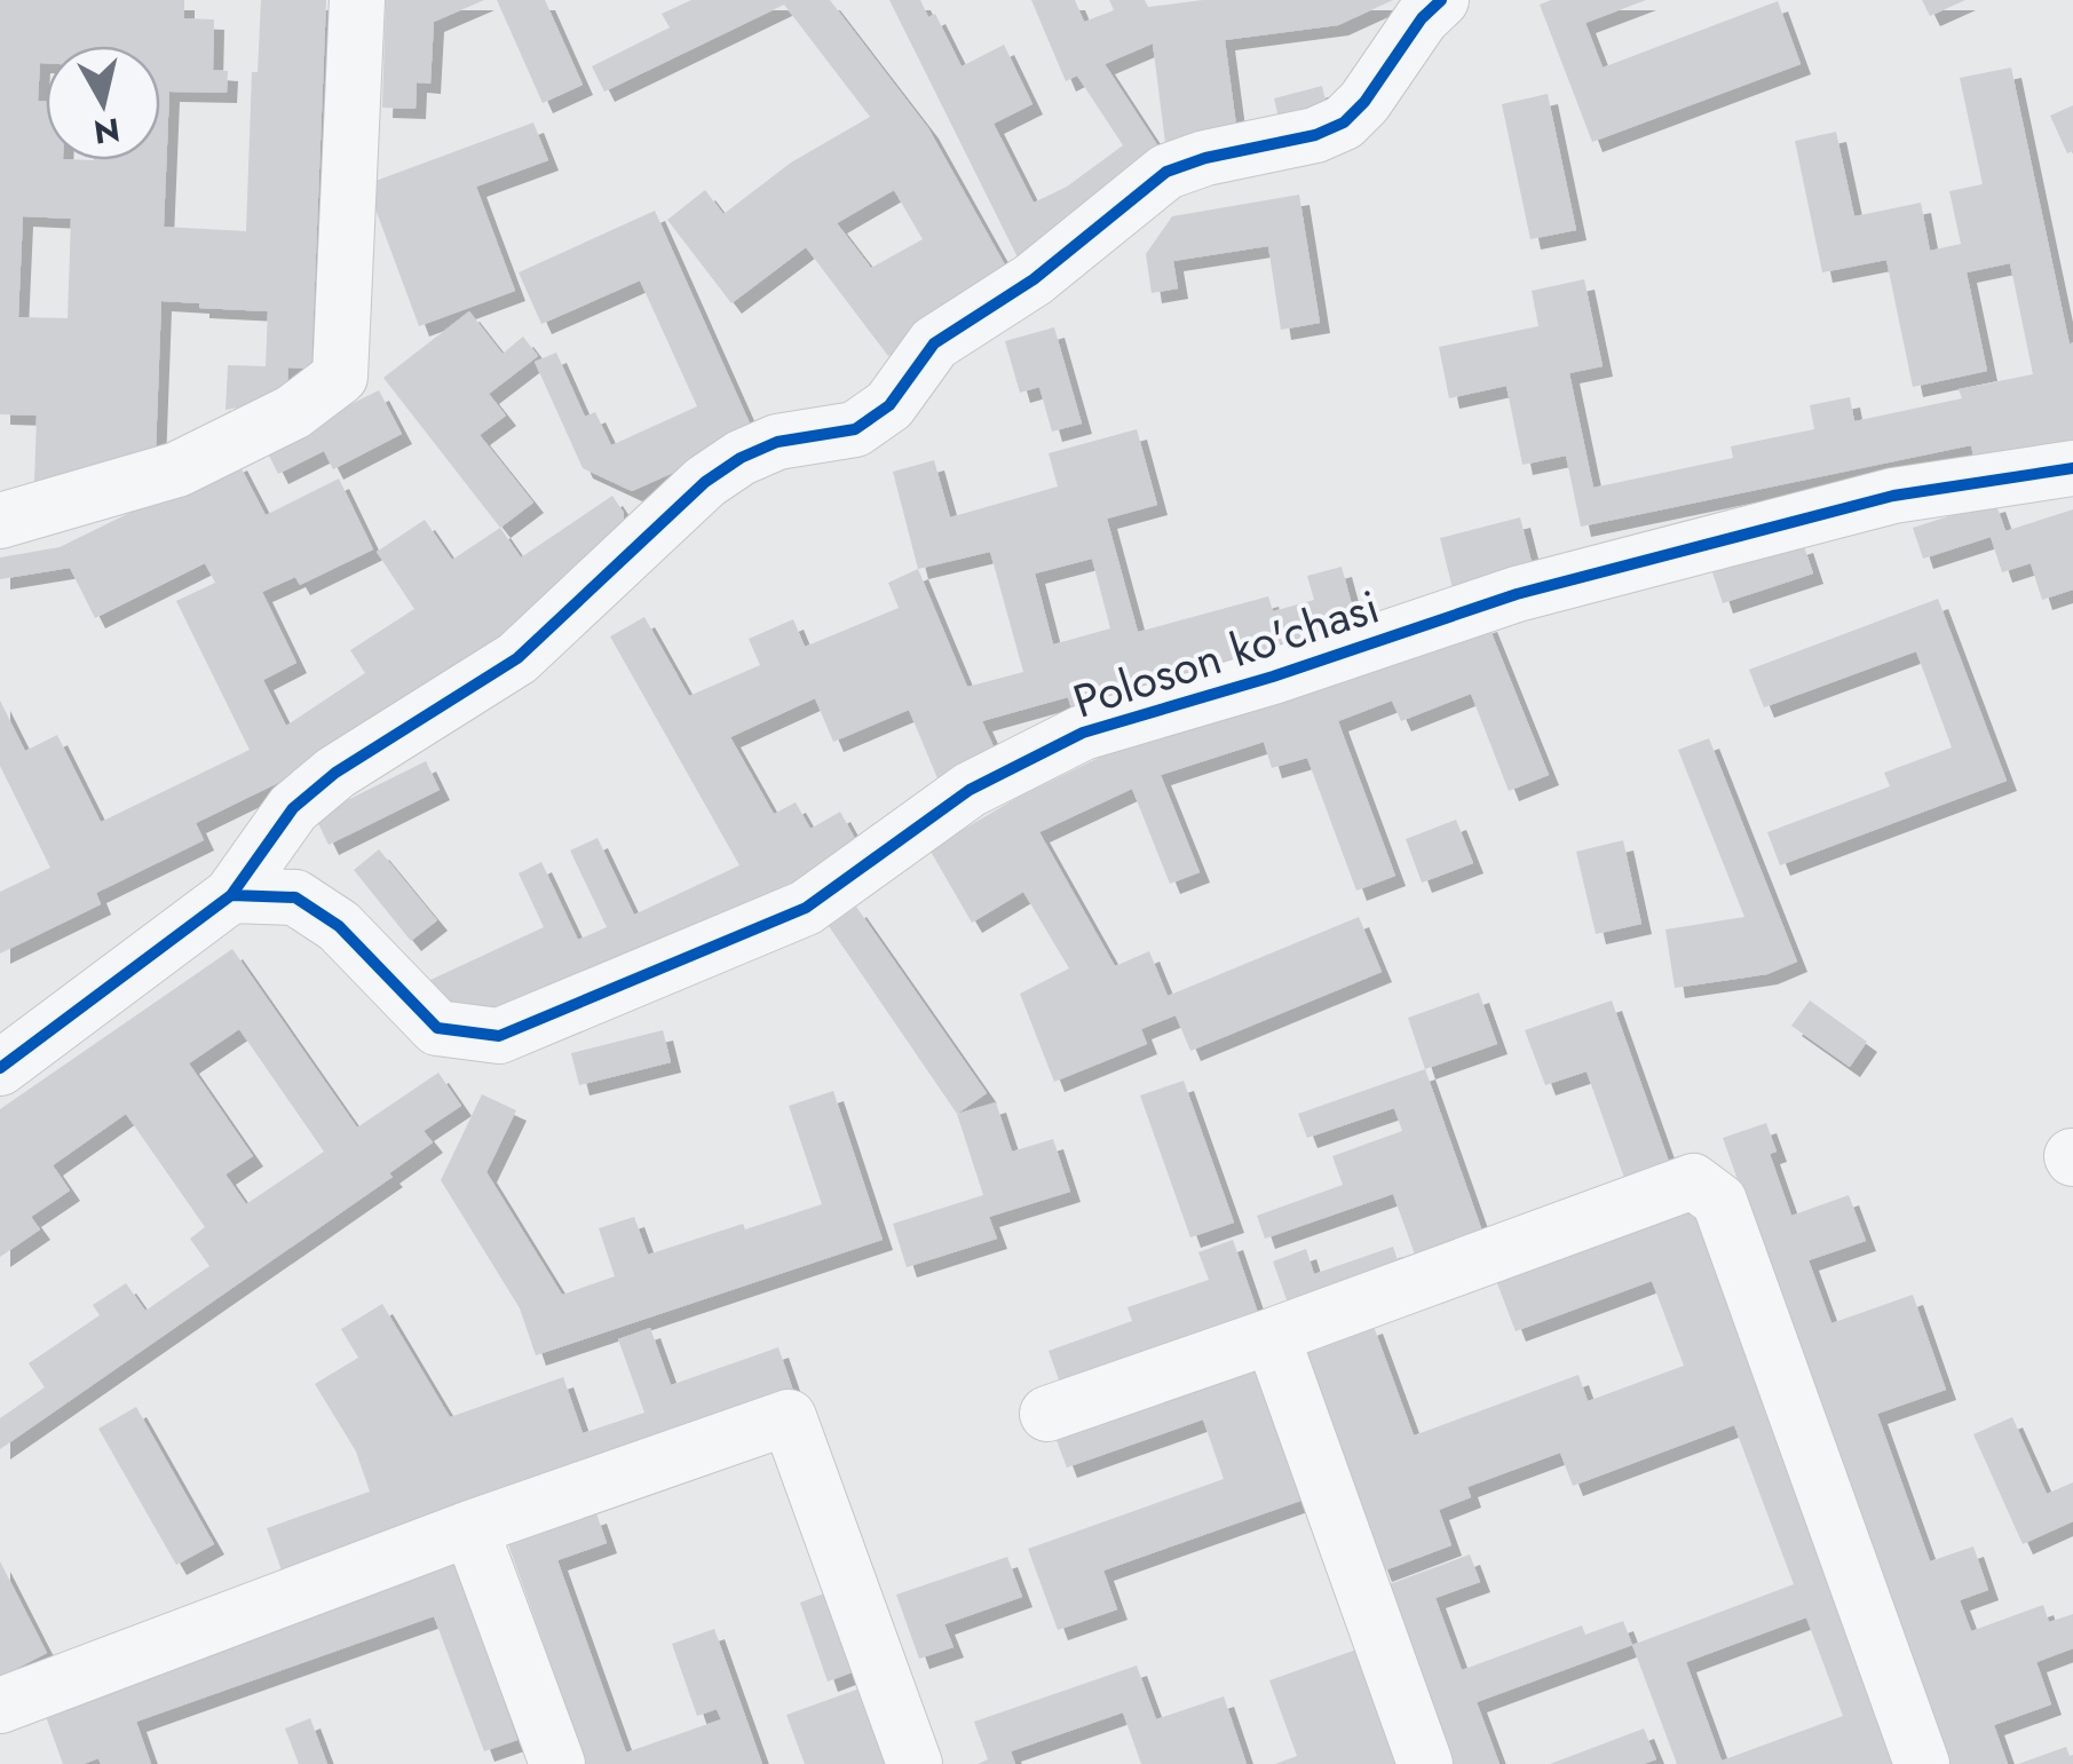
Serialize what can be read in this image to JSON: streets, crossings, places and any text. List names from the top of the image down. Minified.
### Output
{"streets":{"street":["Poloson ko'chasi"]},"north":"bottom"}
